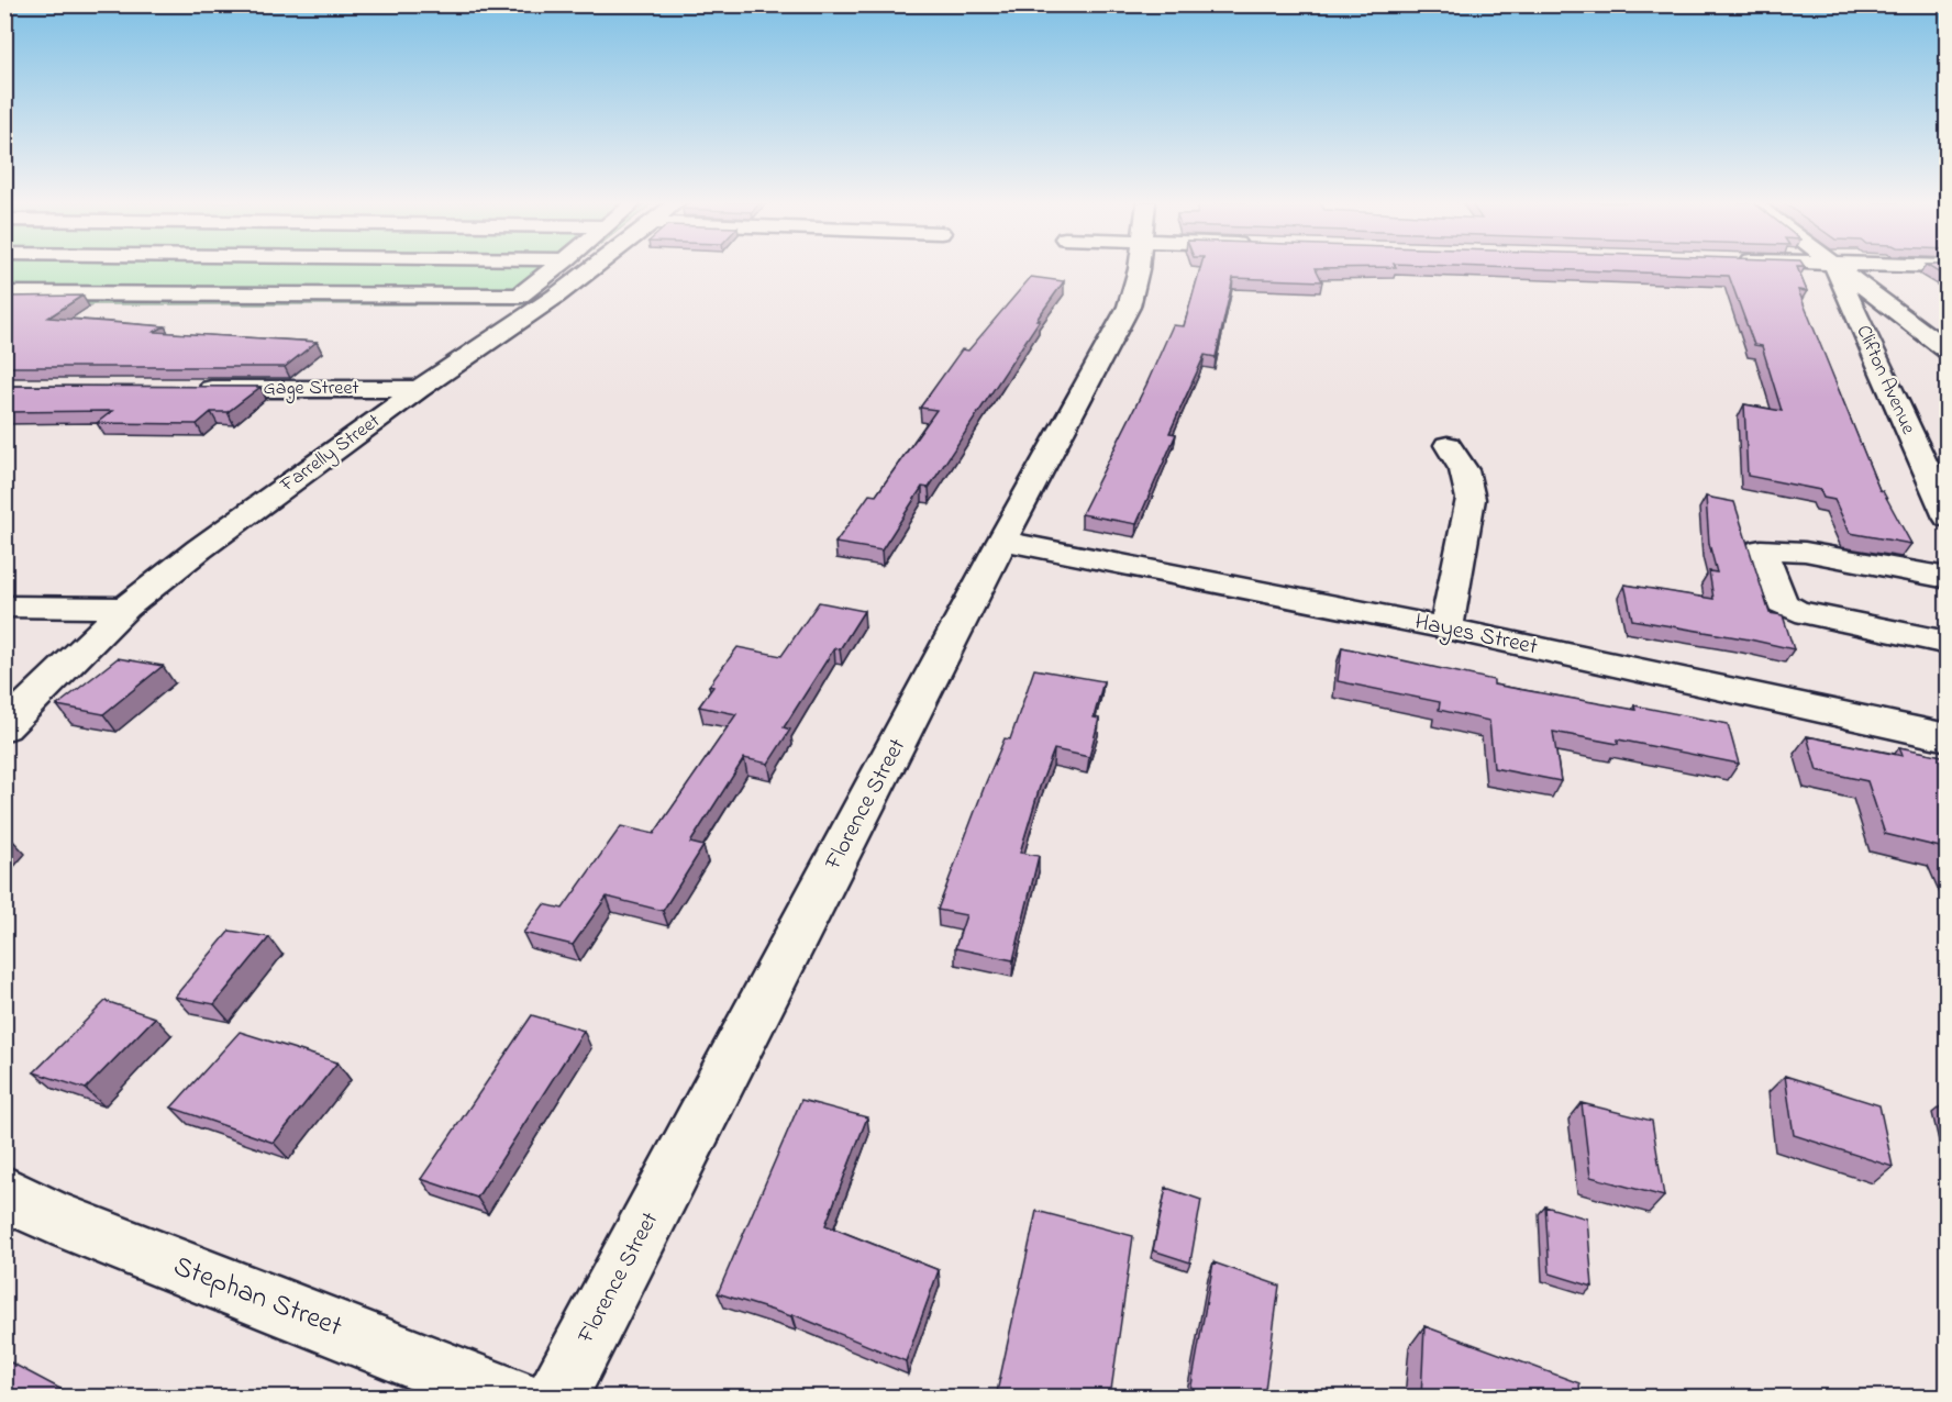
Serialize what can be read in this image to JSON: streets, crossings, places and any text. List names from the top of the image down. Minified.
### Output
{"streets":{"street":["Clifton Avenue","Gage Street","Farrelly Street","Hayes Street","Florence Street","Stephan Street"]},"crossings":[["Gage Street","Farrelly Street"],["Hayes Street","Florence Street"]]}
